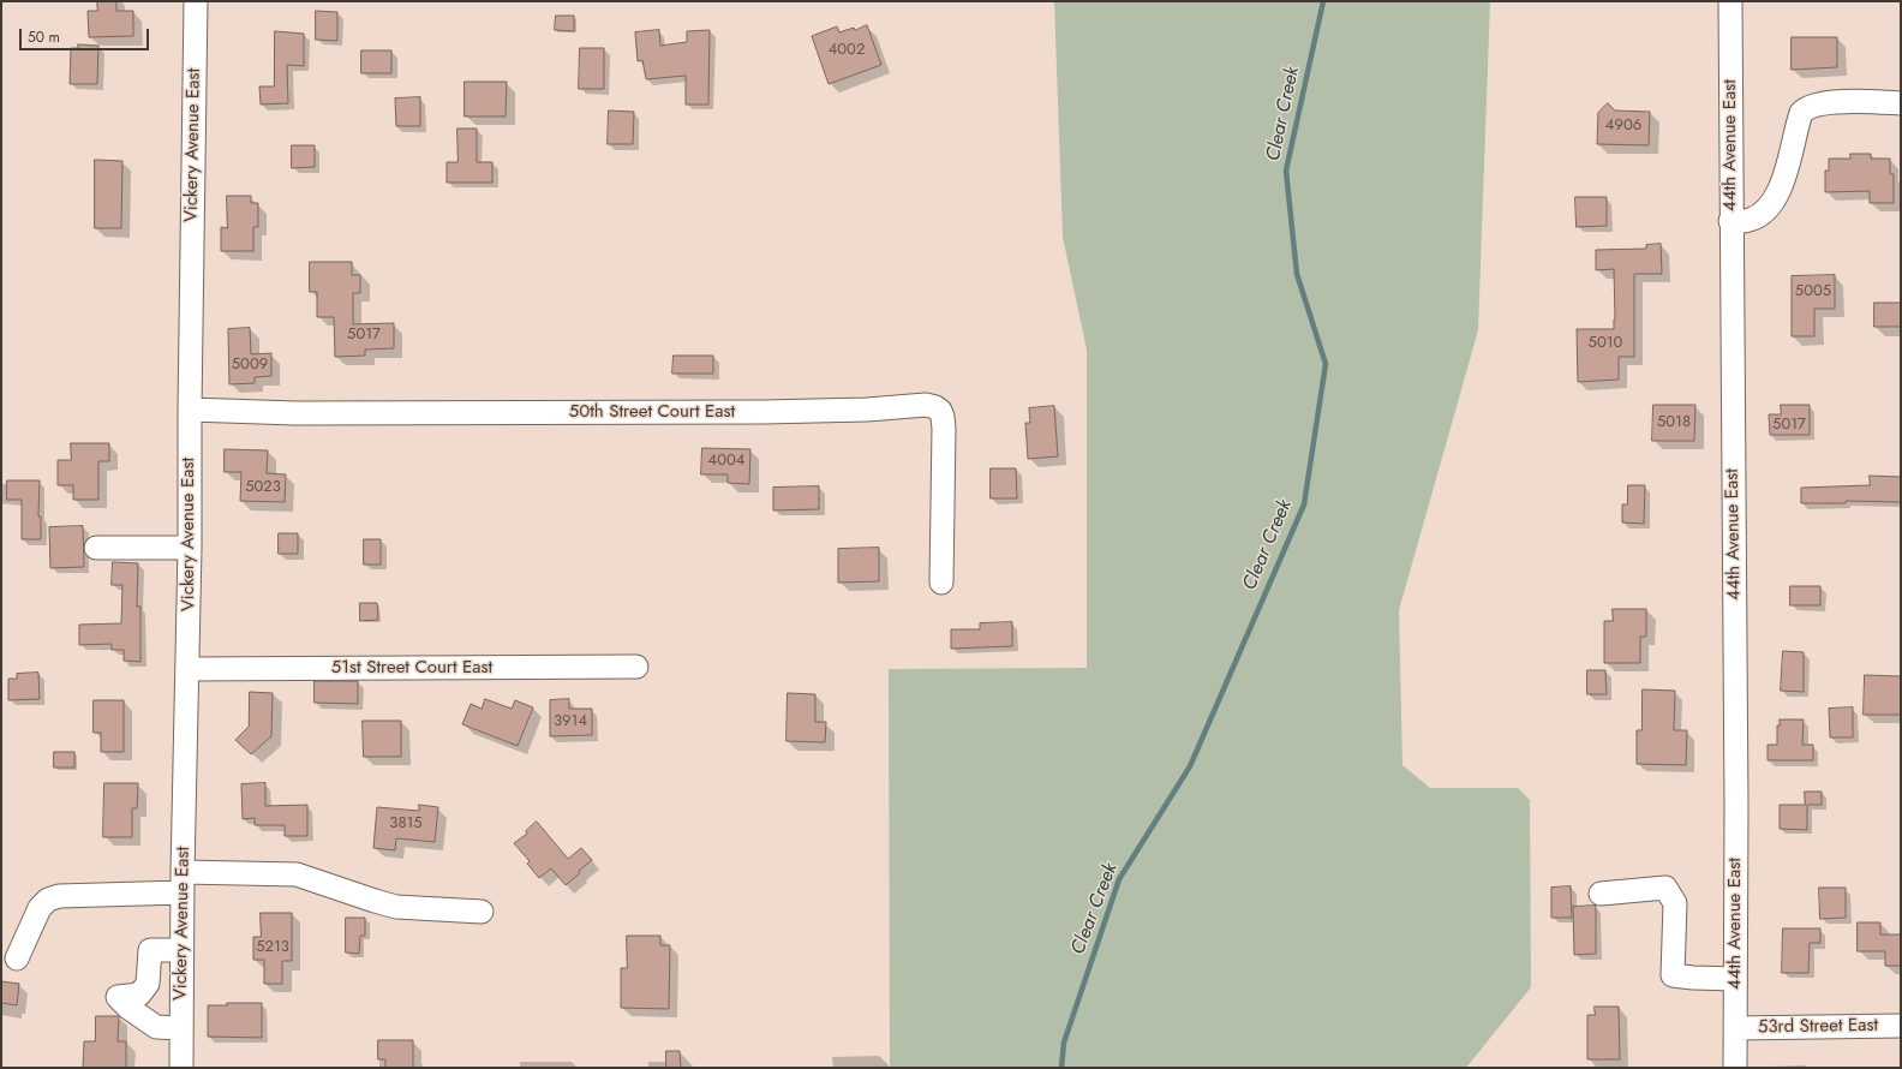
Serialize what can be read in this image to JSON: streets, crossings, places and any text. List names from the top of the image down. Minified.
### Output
{"streets":{"street":["Vickery Avenue East","44th Avenue East","50th Street Court East","51st Street Court East","53rd Street East"]},"crossings":[["Vickery Avenue East","50th Street Court East"],["Vickery Avenue East","51st Street Court East"],["44th Avenue East","53rd Street East"]],"water":["Clear Creek"],"house_numbers":["4002","4906","5005","5017","5010","5009","5018","5017","4004","5023","3914","3815","5213"],"scale_bar":"50 m"}
